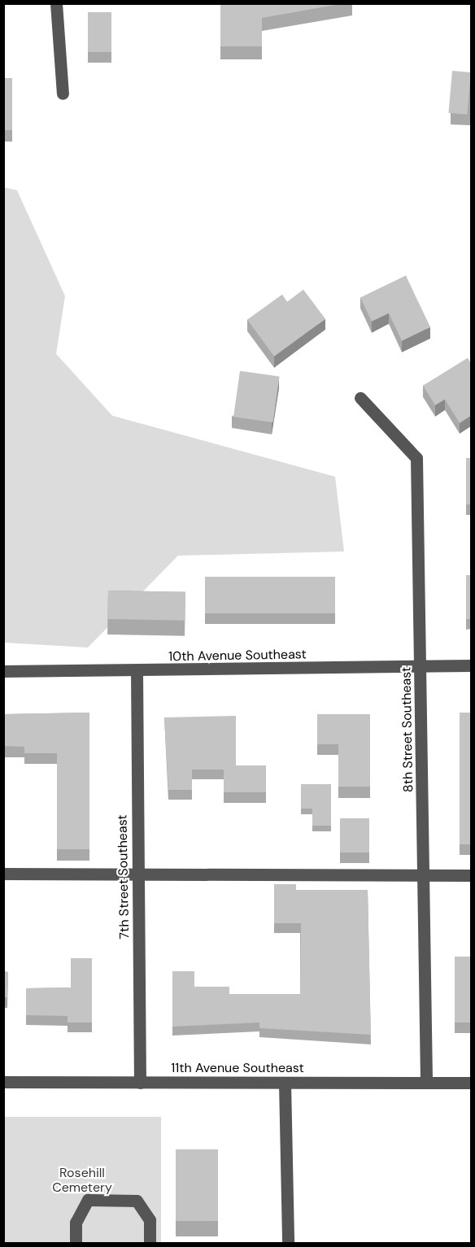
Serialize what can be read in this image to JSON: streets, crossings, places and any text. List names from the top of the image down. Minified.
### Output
{"streets":{"street":["10th Avenue Southeast","8th Street Southeast","7th Street Southeast","11th Avenue Southeast"]},"crossings":[["10th Avenue Southeast","8th Street Southeast"],["10th Avenue Southeast","7th Street Southeast"],["8th Street Southeast","11th Avenue Southeast"],["7th Street Southeast","11th Avenue Southeast"]],"parks":["Rosehill Cemetery"]}
